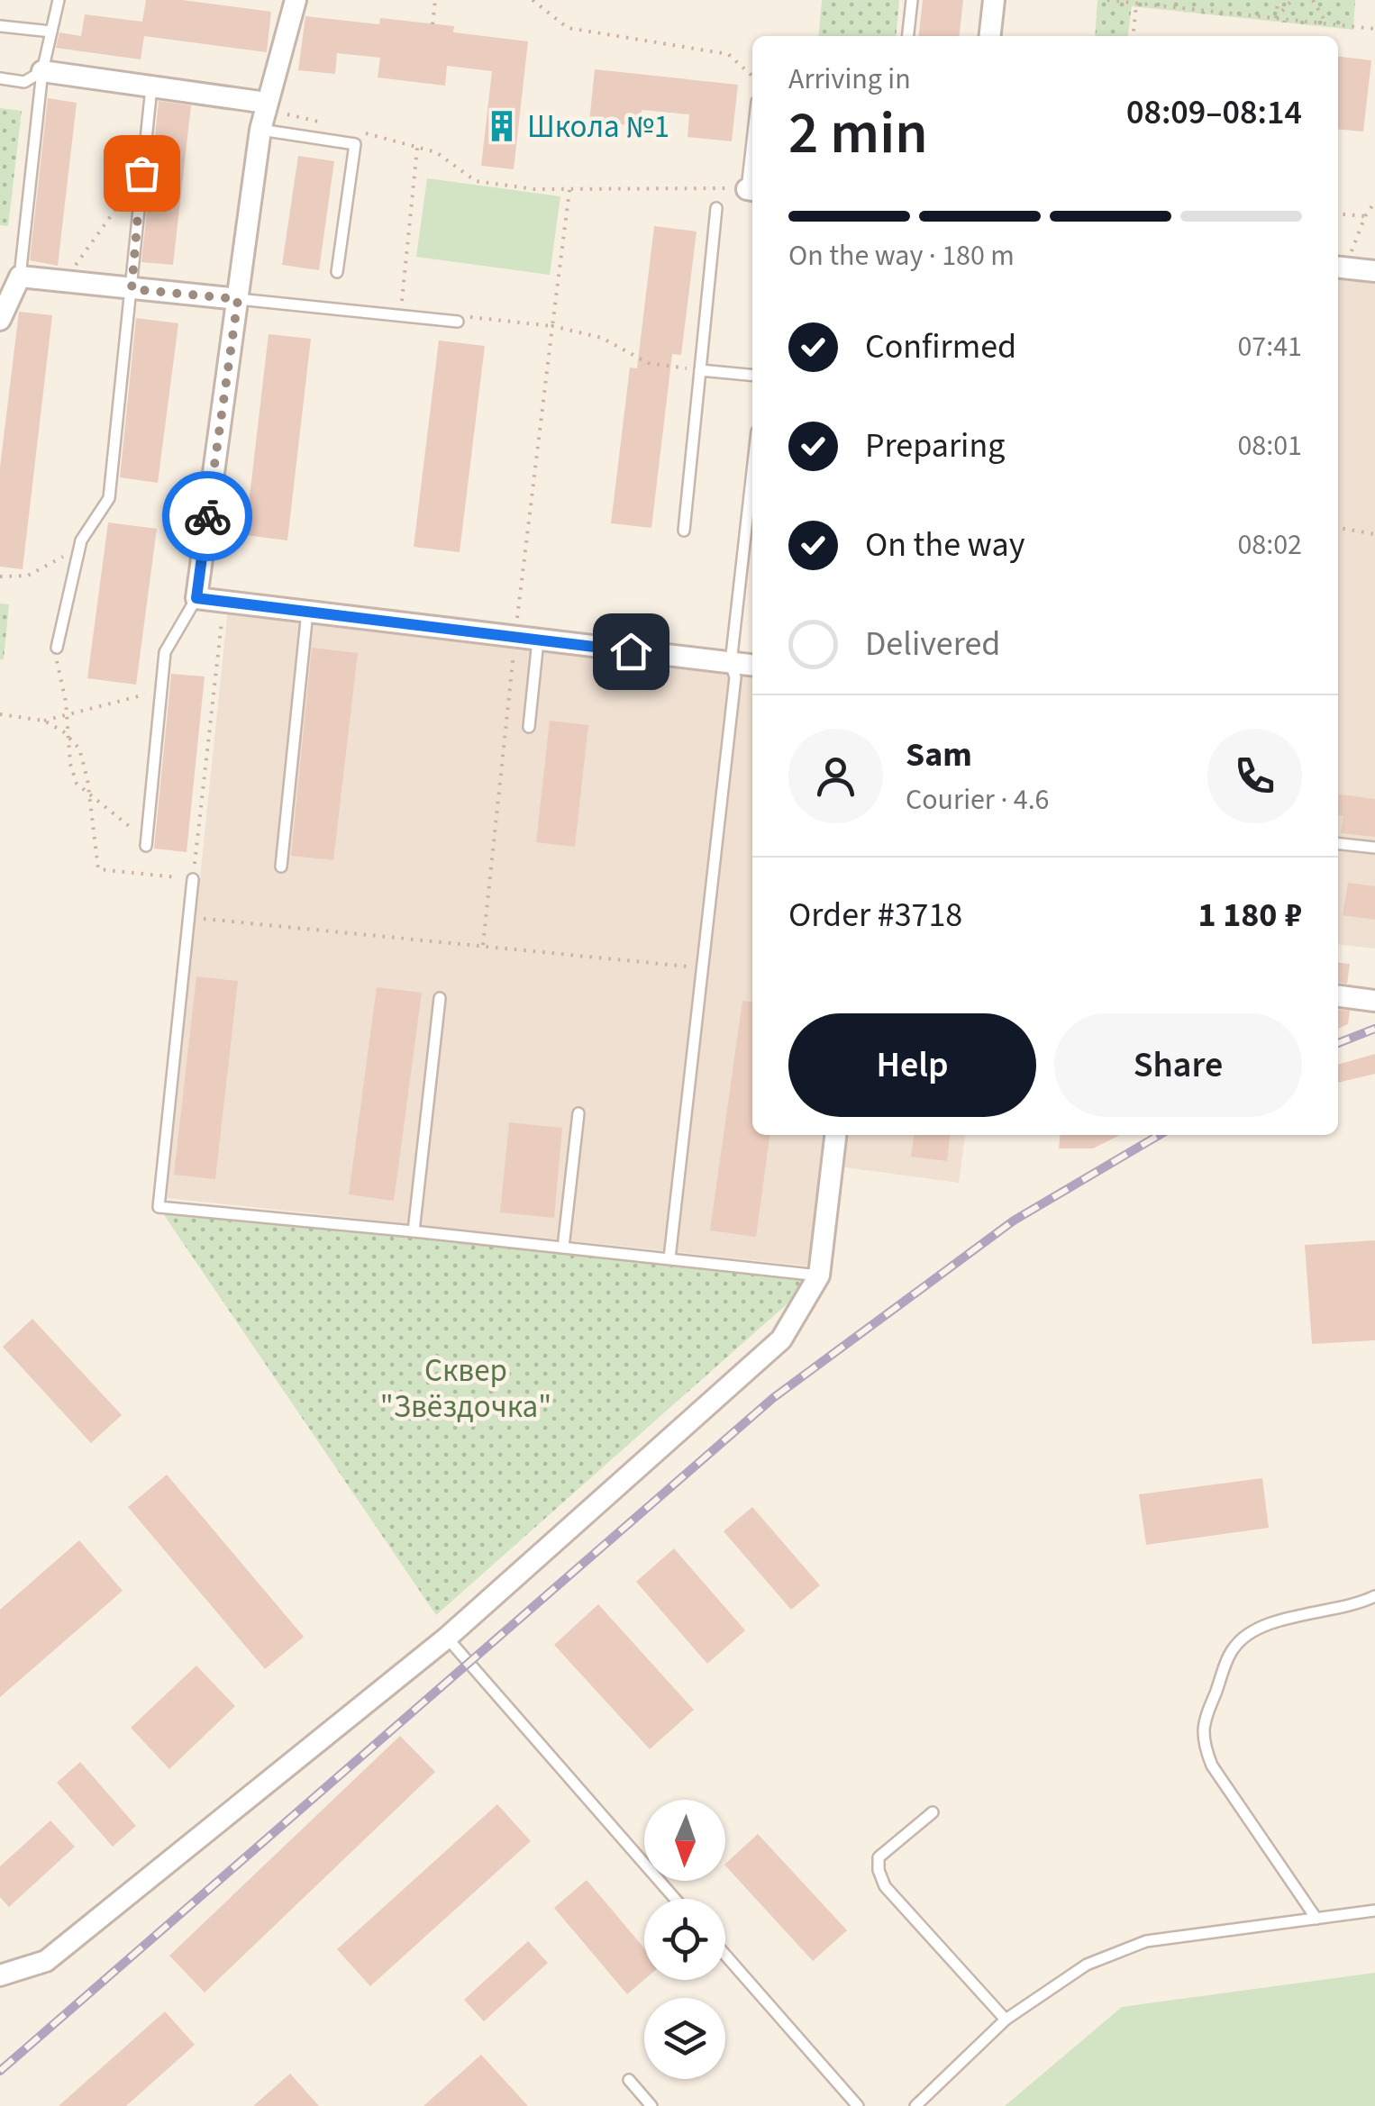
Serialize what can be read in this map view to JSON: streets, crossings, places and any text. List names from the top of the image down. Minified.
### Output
{"parks":["Сквер \"Звёздочка\""],"places":{"building":["Школа №1"]},"north":"bottom","page":{"heading":["2 min","Arriving in","08:09–08:14"],"panel":["Sam","Courier · 4.6","Order #3718","1 180 ₽"],"bar":"On the way · 180 m","list":[["Confirmed","07:41"],["Preparing","08:01"],["On the way","08:02"],"Delivered"],"buttons":["Help","Share"]}}
